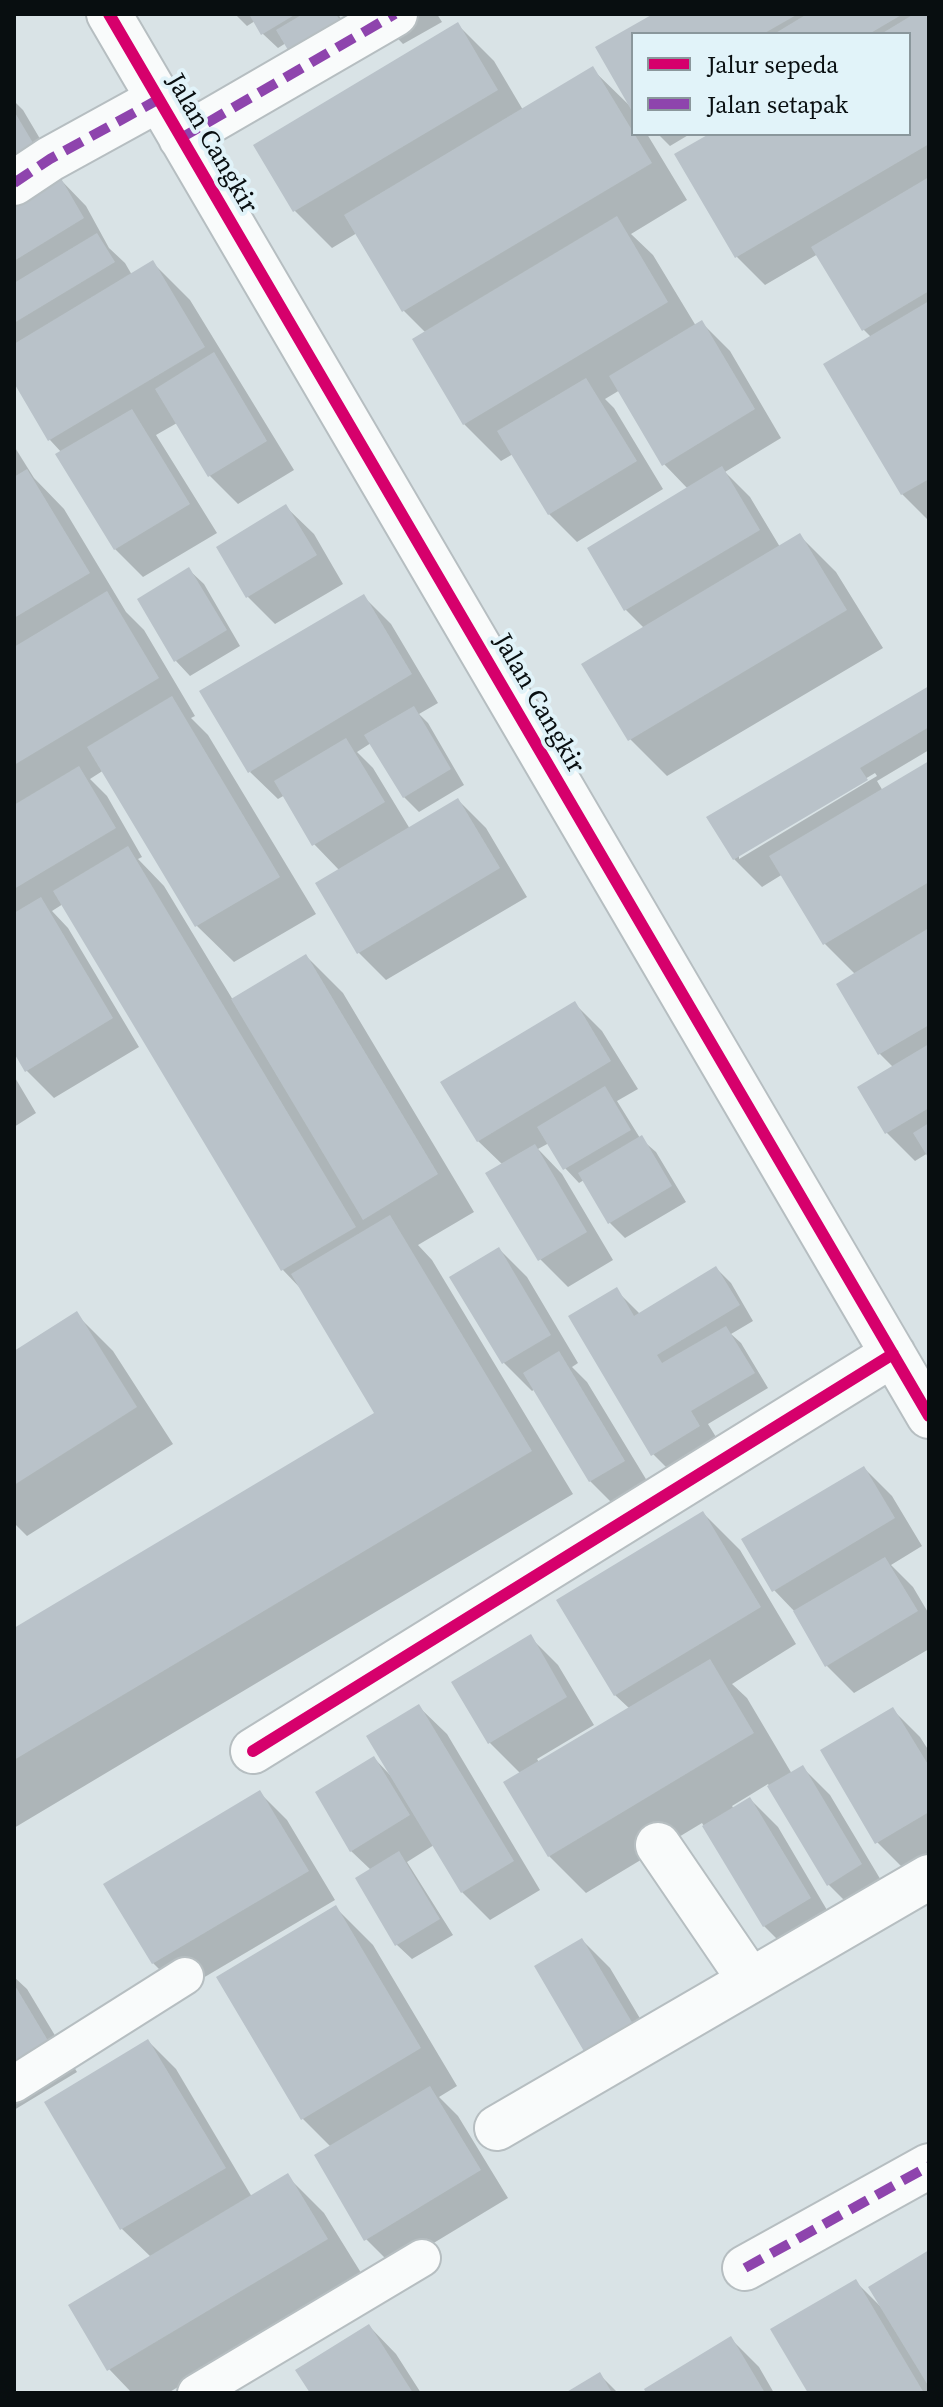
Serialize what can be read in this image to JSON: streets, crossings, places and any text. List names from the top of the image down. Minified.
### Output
{"streets":{"street":["Jalan Cangkir"]},"legend":["Jalur sepeda","Jalan setapak"]}
